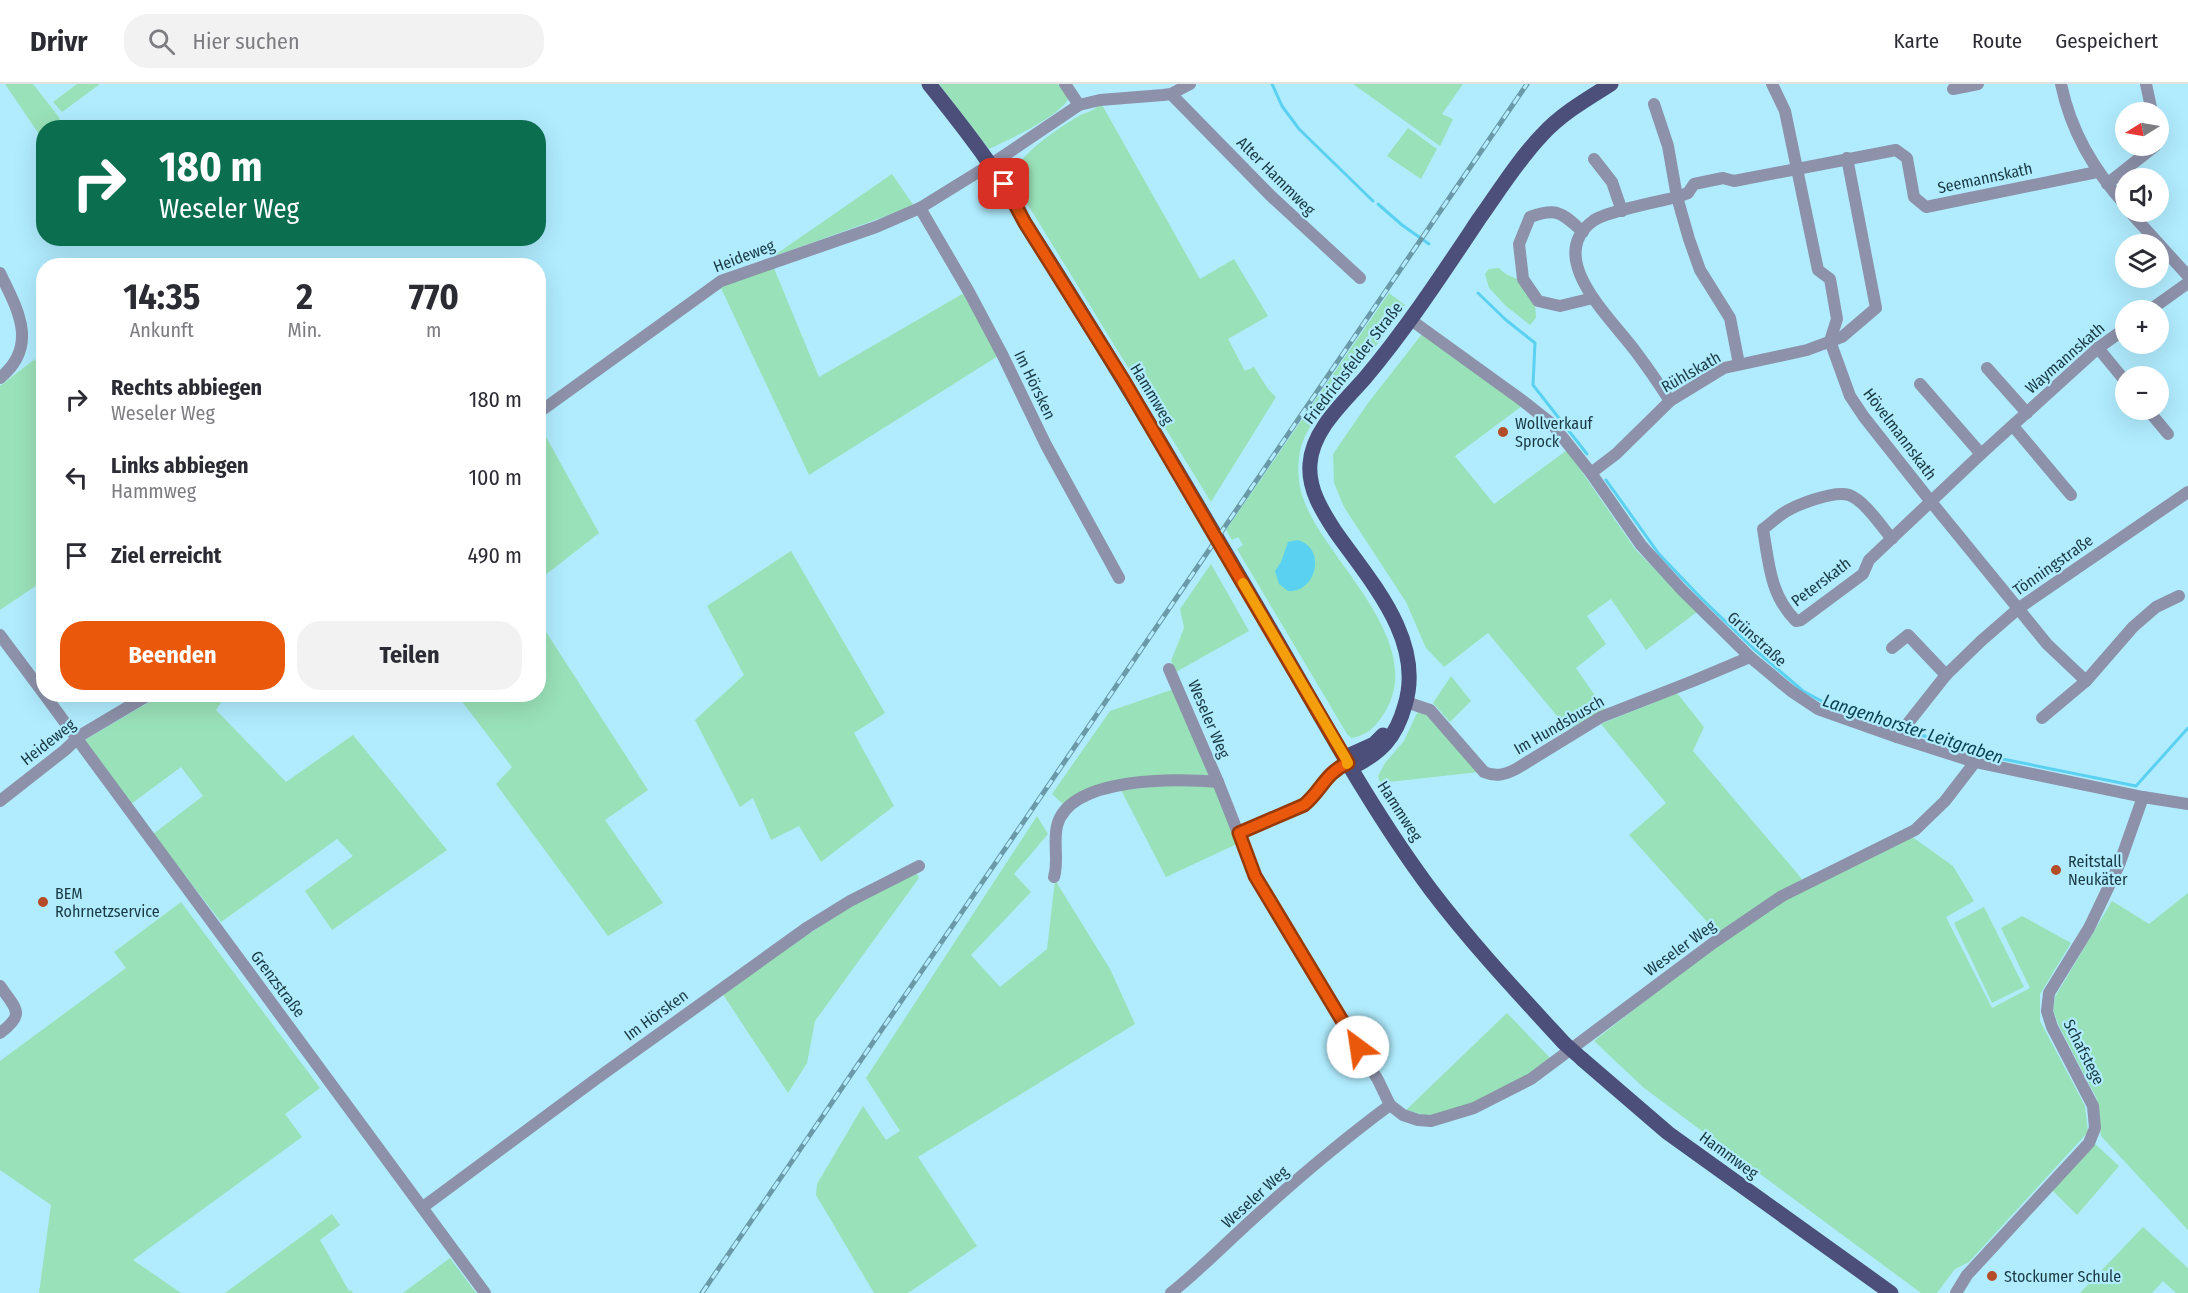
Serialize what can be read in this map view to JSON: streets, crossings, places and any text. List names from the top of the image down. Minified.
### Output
{"streets":{"main road":["Friedrichsfelder Straße","Hammweg"],"street":["Alter Hammweg","Seemannskath","Heideweg","Waymannskath","Rühlskath","Im Hörsken","Hövelmannskath","Tönningstraße","Peterskath","Grünstraße","Weseler Weg","Im Hundsbusch","Grenzstraße","Schafstege"]},"crossings":[["Heideweg","Im Hörsken"],["Heideweg","Hammweg"],["Heideweg","Grenzstraße"],["Waymannskath","Hövelmannskath"],["Waymannskath","Peterskath"],["Friedrichsfelder Straße","Grünstraße"],["Friedrichsfelder Straße","Im Hundsbusch"],["Rühlskath","Hövelmannskath"],["Rühlskath","Grünstraße"],["Im Hörsken","Grenzstraße"],["Hövelmannskath","Tönningstraße"],["Hövelmannskath","Peterskath"],["Tönningstraße","Grünstraße"],["Grünstraße","Weseler Weg"],["Grünstraße","Im Hundsbusch"],["Grünstraße","Schafstege"]],"water":["Langenhorster Leitgraben"],"places":["Wollverkauf Sprock","Reitstall Neukäter","BEM Rohrnetzservice","Stockumer Schule"],"north":"left","page":{"header":"Drivr","search":"Hier suchen","nav":["Karte","Route","Gespeichert"],"map_buttons":["+","−"],"turn":["180 m","Weseler Weg"],"eta":["14:35","Ankunft","2","Min.","770","m"],"list":[{"name":"Rechts abbiegen","note":"Weseler Weg","value":"180 m"},{"name":"Links abbiegen","note":"Hammweg","value":"100 m"},{"name":"Ziel erreicht","value":"490 m"}],"buttons":["Beenden","Teilen"]}}
